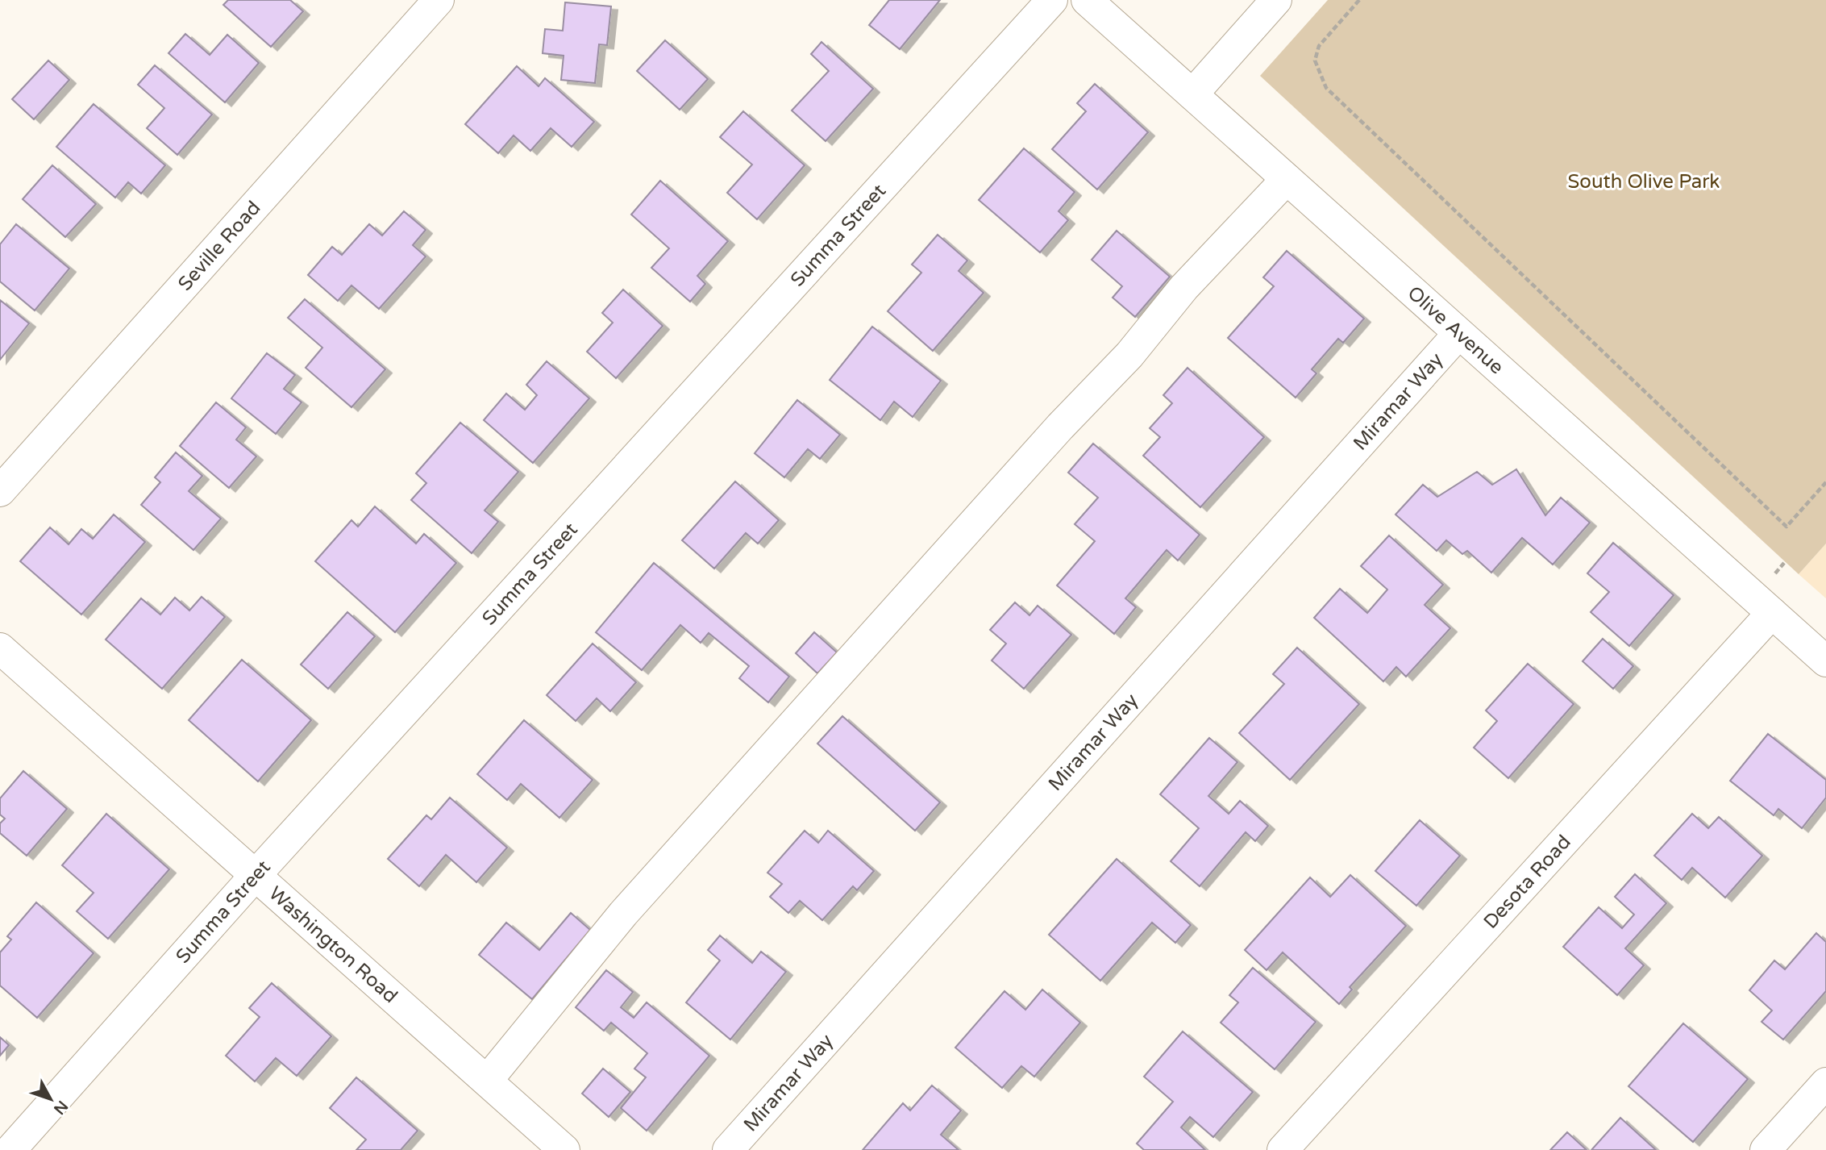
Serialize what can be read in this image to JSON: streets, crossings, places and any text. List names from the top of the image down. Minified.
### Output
{"streets":{"street":["Summa Street","Seville Road","Olive Avenue","Miramar Way","Desota Road","Washington Road"]},"crossings":[["Summa Street","Washington Road"],["Olive Avenue","Miramar Way"],["Olive Avenue","Desota Road"]],"parks":["South Olive Park"],"north":"bottom right"}
